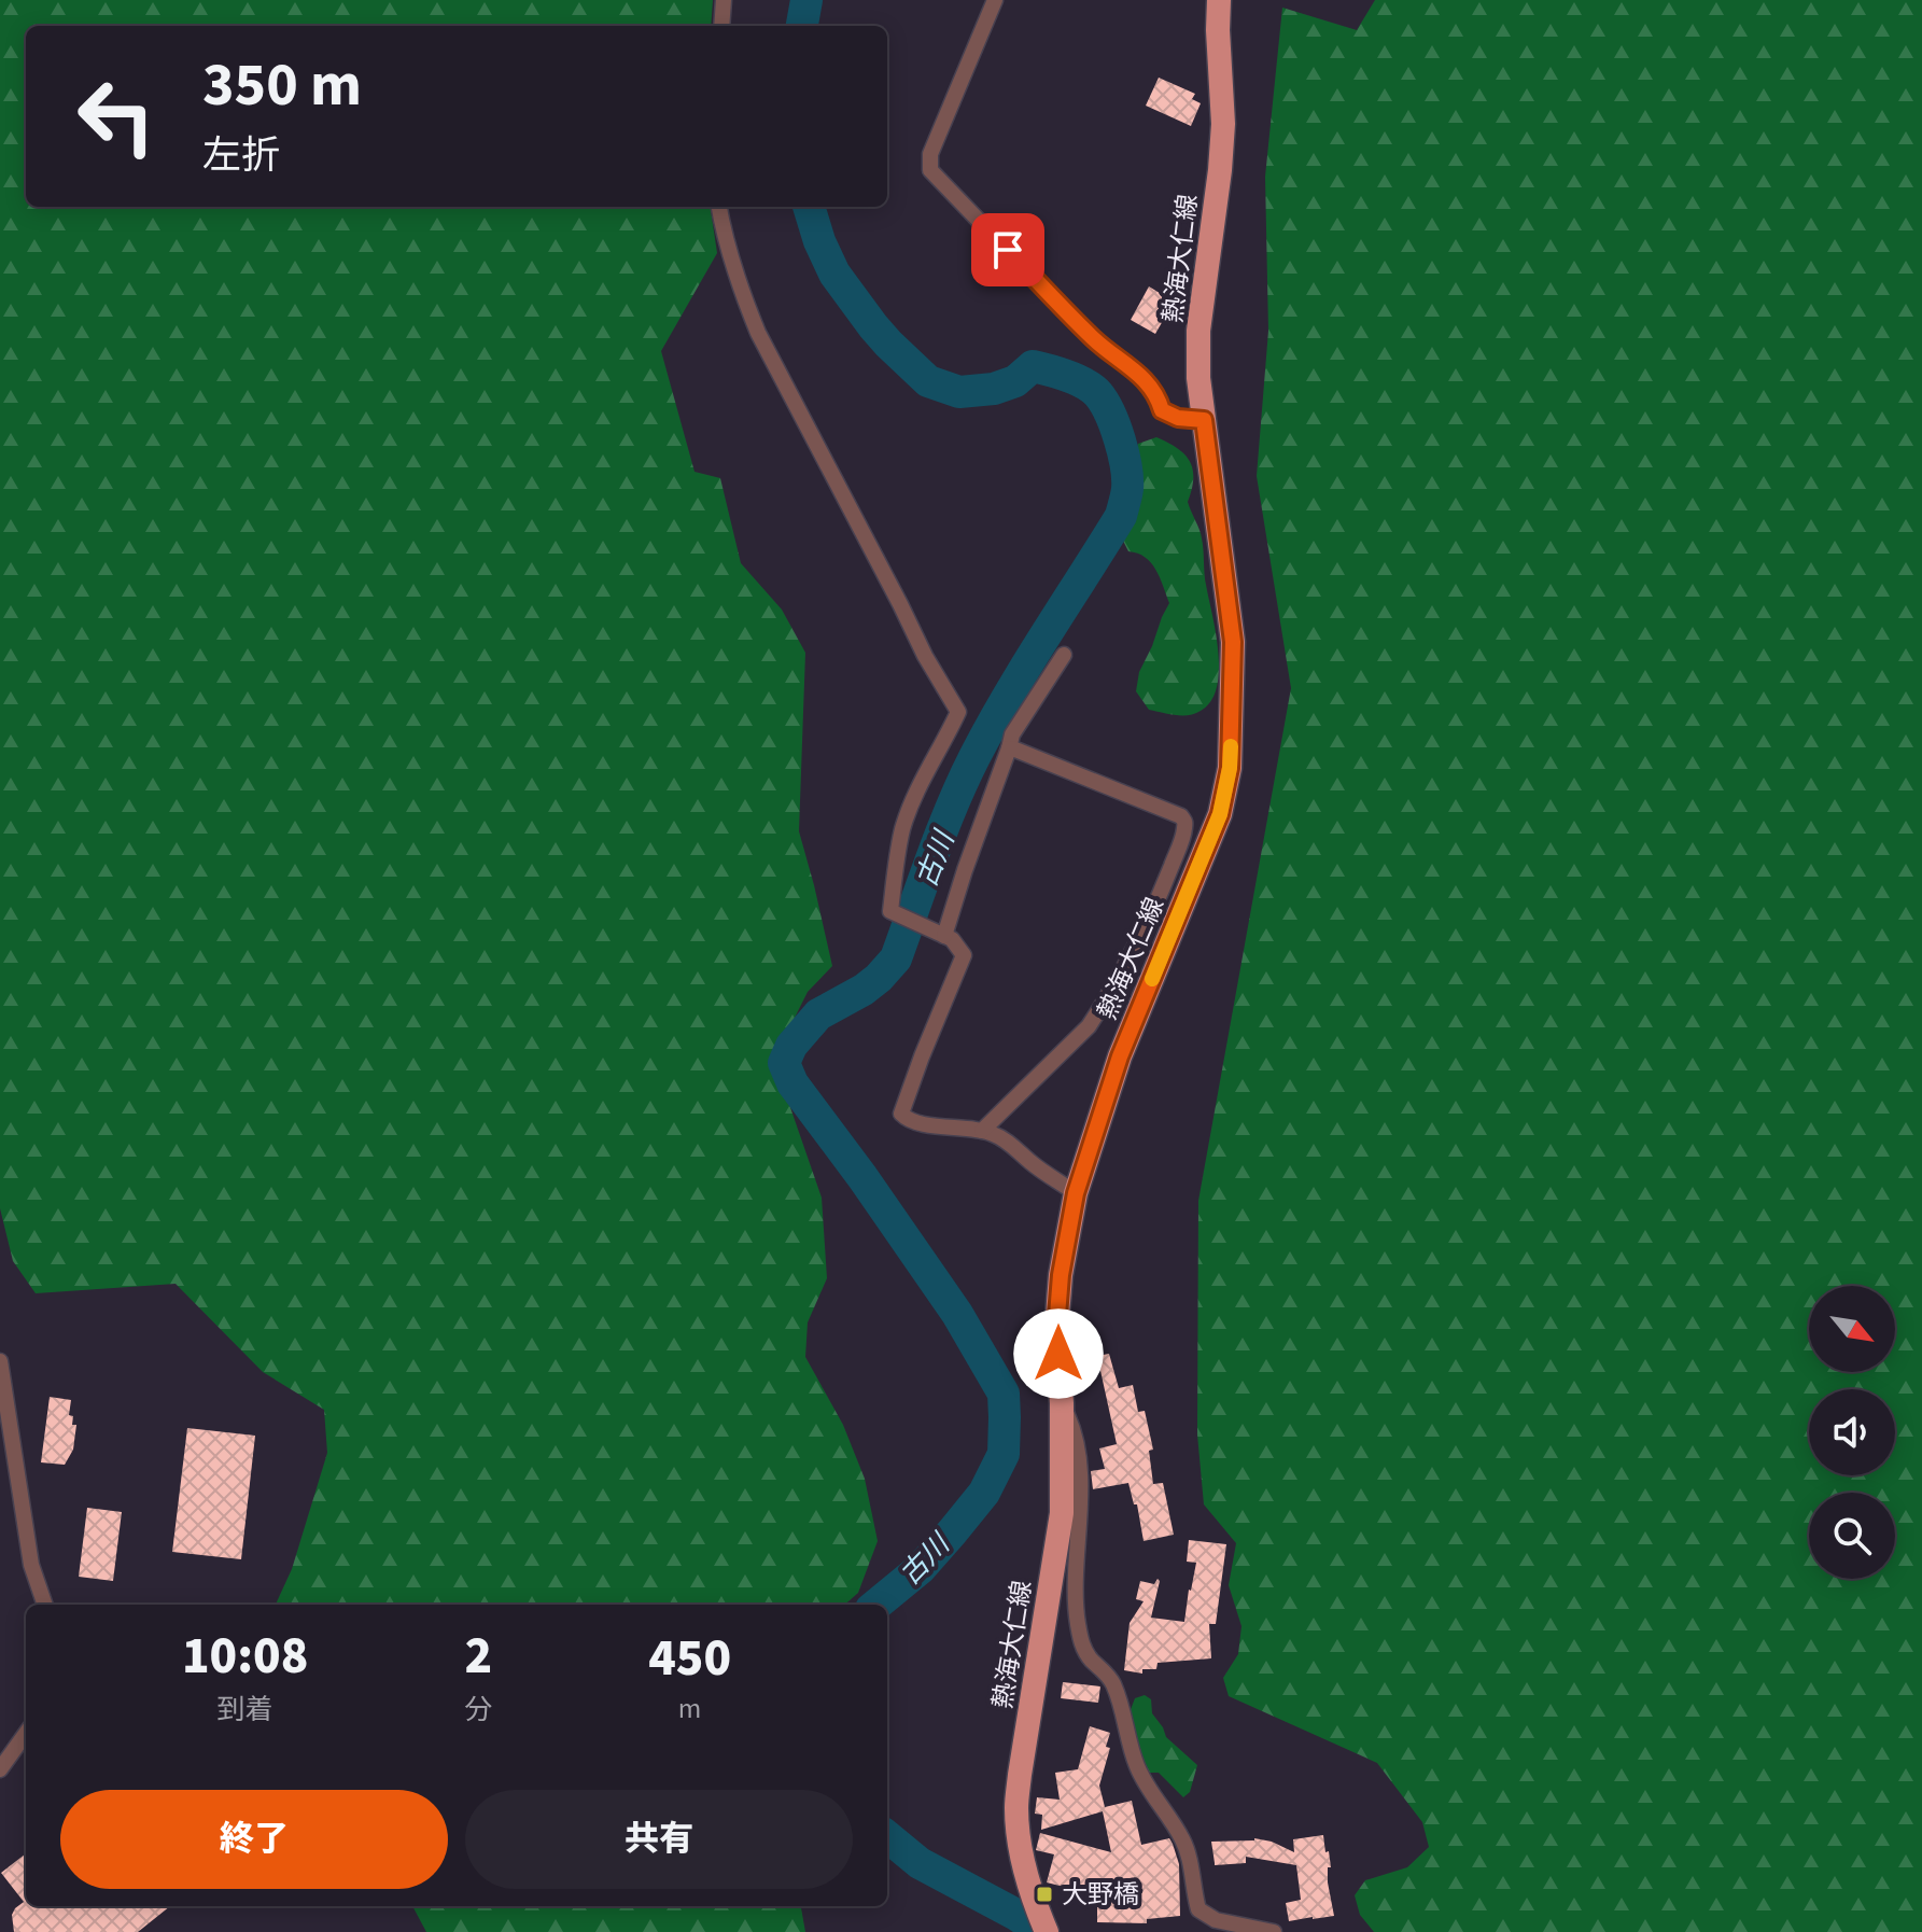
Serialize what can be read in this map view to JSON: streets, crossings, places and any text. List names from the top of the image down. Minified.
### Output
{"streets":{"main road":["熱海大仁線"]},"water":["古川"],"places":{"transit":["大野橋"]},"north":"bottom right","page":{"turn":["350 m","左折"],"eta":["10:08","到着","2","分","450","m"],"buttons":["終了","共有"]}}
